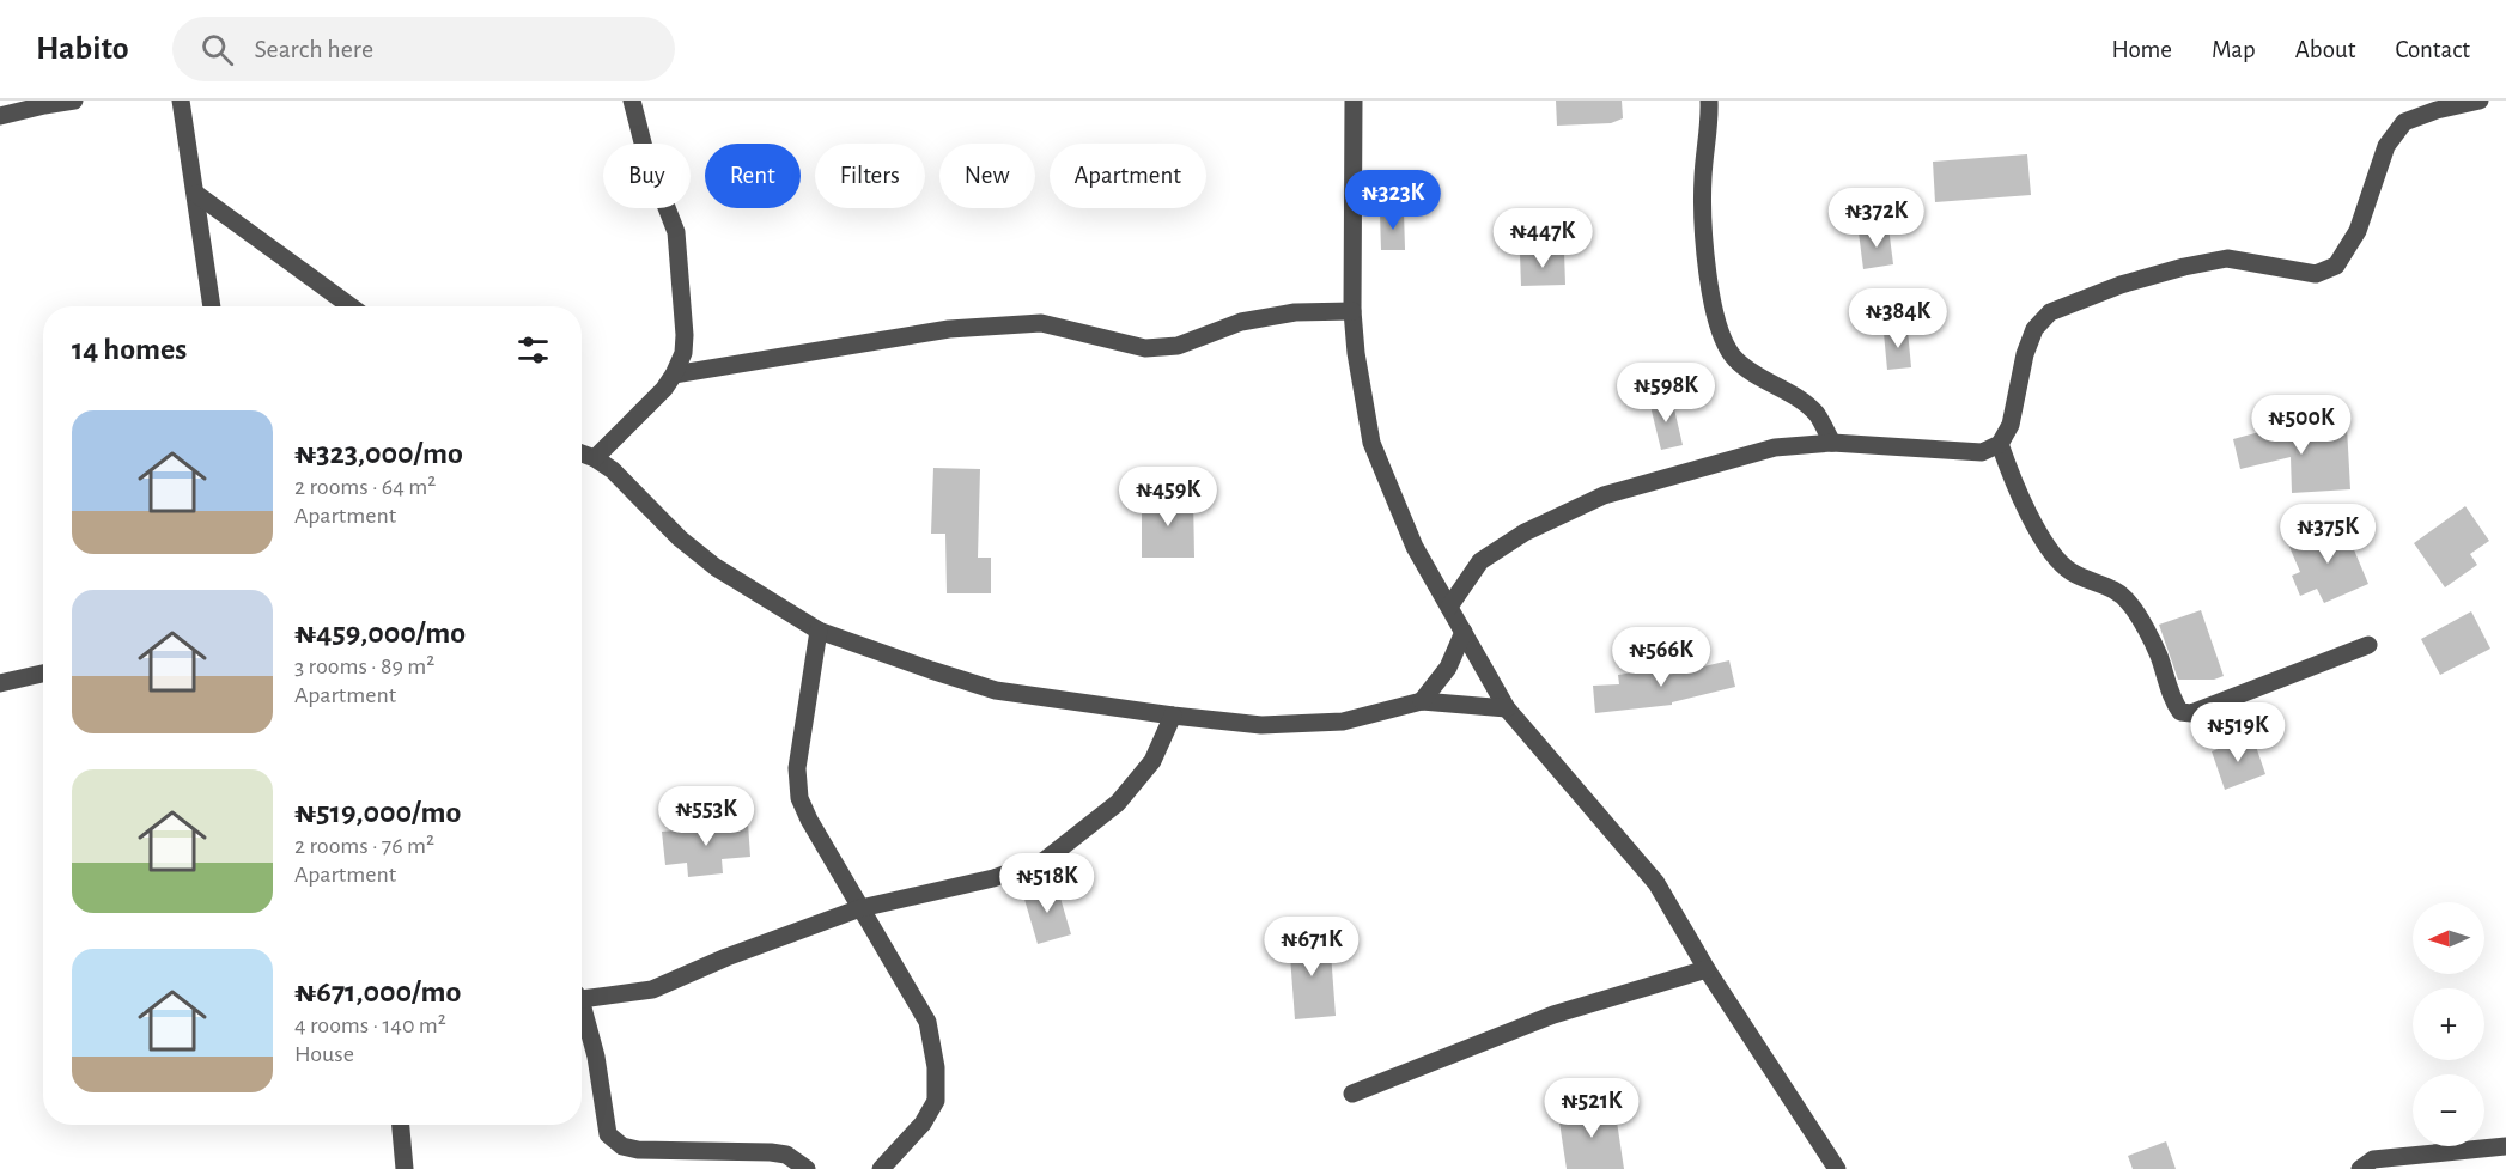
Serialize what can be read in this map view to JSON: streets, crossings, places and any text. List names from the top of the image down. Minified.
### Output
{"north":"left","page":{"header":"Habito","search":"Search here","nav":["Home","Map","About","Contact"],"chip":["Buy","Rent","Filters","New","Apartment"],"price":["₦323K","₦372K","₦447K","₦384K","₦598K","₦500K","₦459K","₦375K","₦566K","₦519K","₦553K","₦518K","₦671K","₦521K"],"heading":"14 homes","list":[{"name":"₦323,000/mo","note":"2 rooms · 64 m² · Apartment"},{"name":"₦459,000/mo","note":"3 rooms · 89 m² · Apartment"},{"name":"₦519,000/mo","note":"2 rooms · 76 m² · Apartment"},{"name":"₦671,000/mo","note":"4 rooms · 140 m² · House"}],"map_buttons":["+","−"]}}
